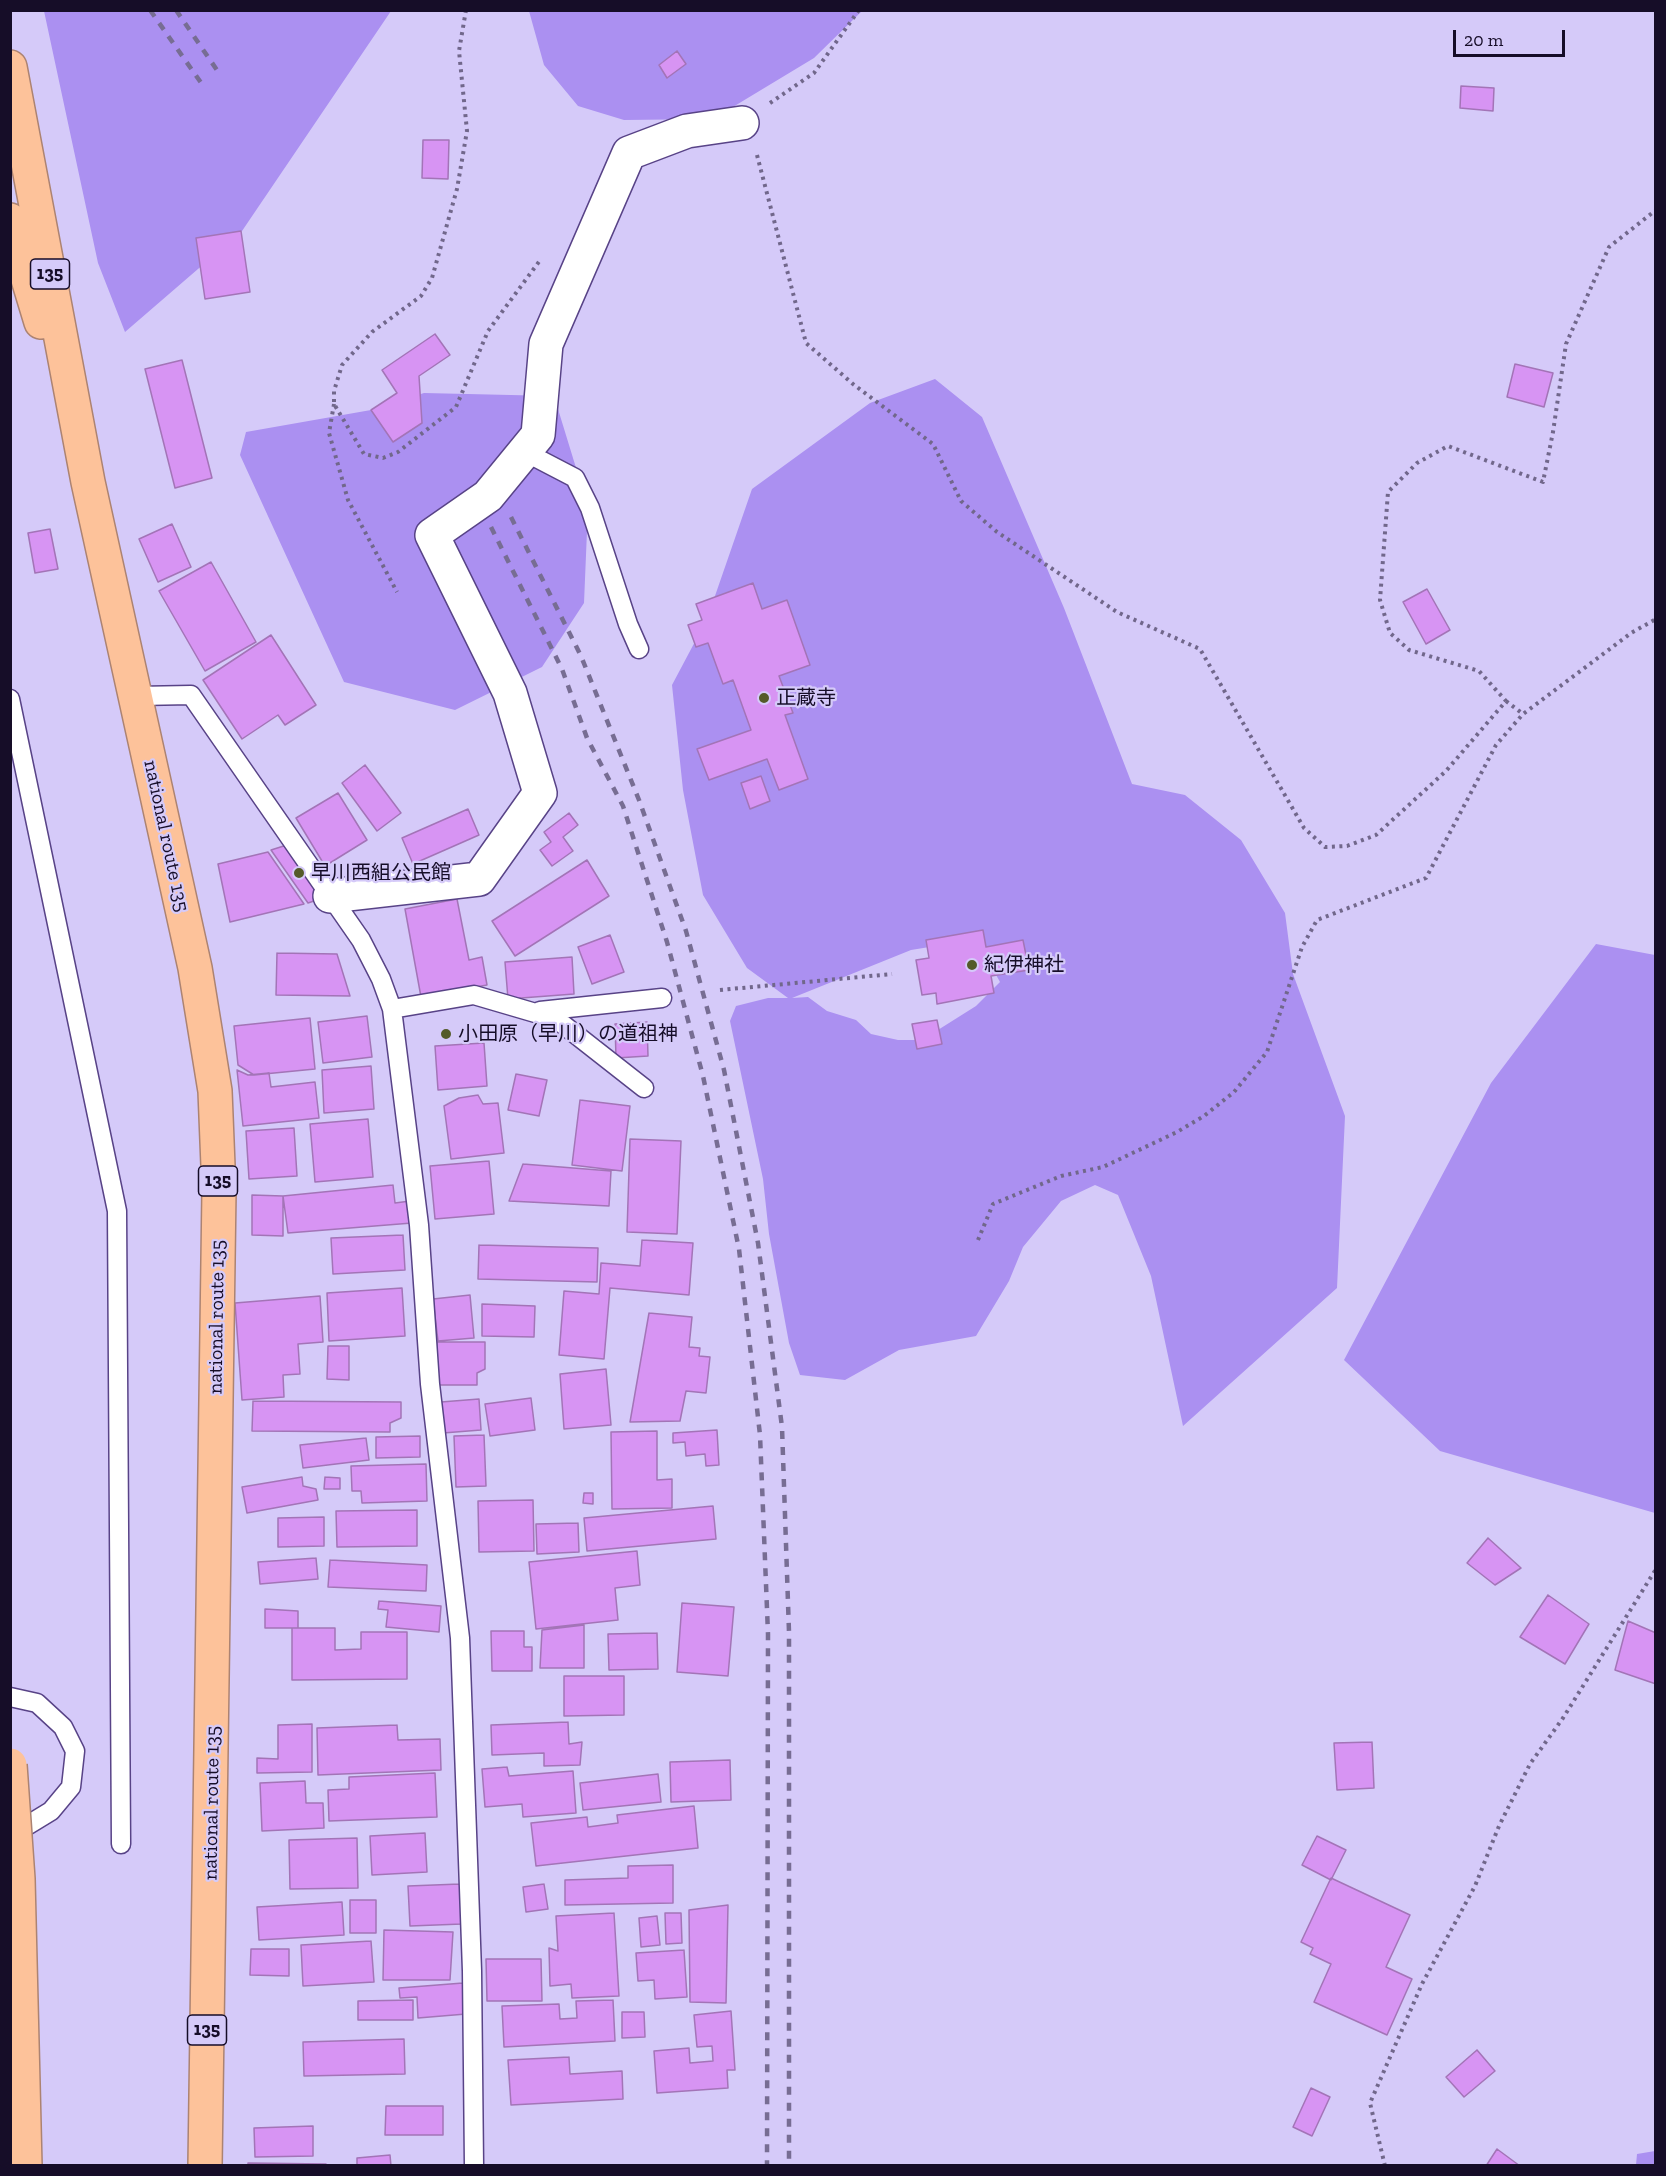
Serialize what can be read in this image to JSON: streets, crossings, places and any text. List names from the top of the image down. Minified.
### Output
{"streets":{"highway":["135","national route 135"]},"places":["正蔵寺","早川西組公民館","紀伊神社","小田原（早川）の道祖神"],"scale_bar":"20 m"}
